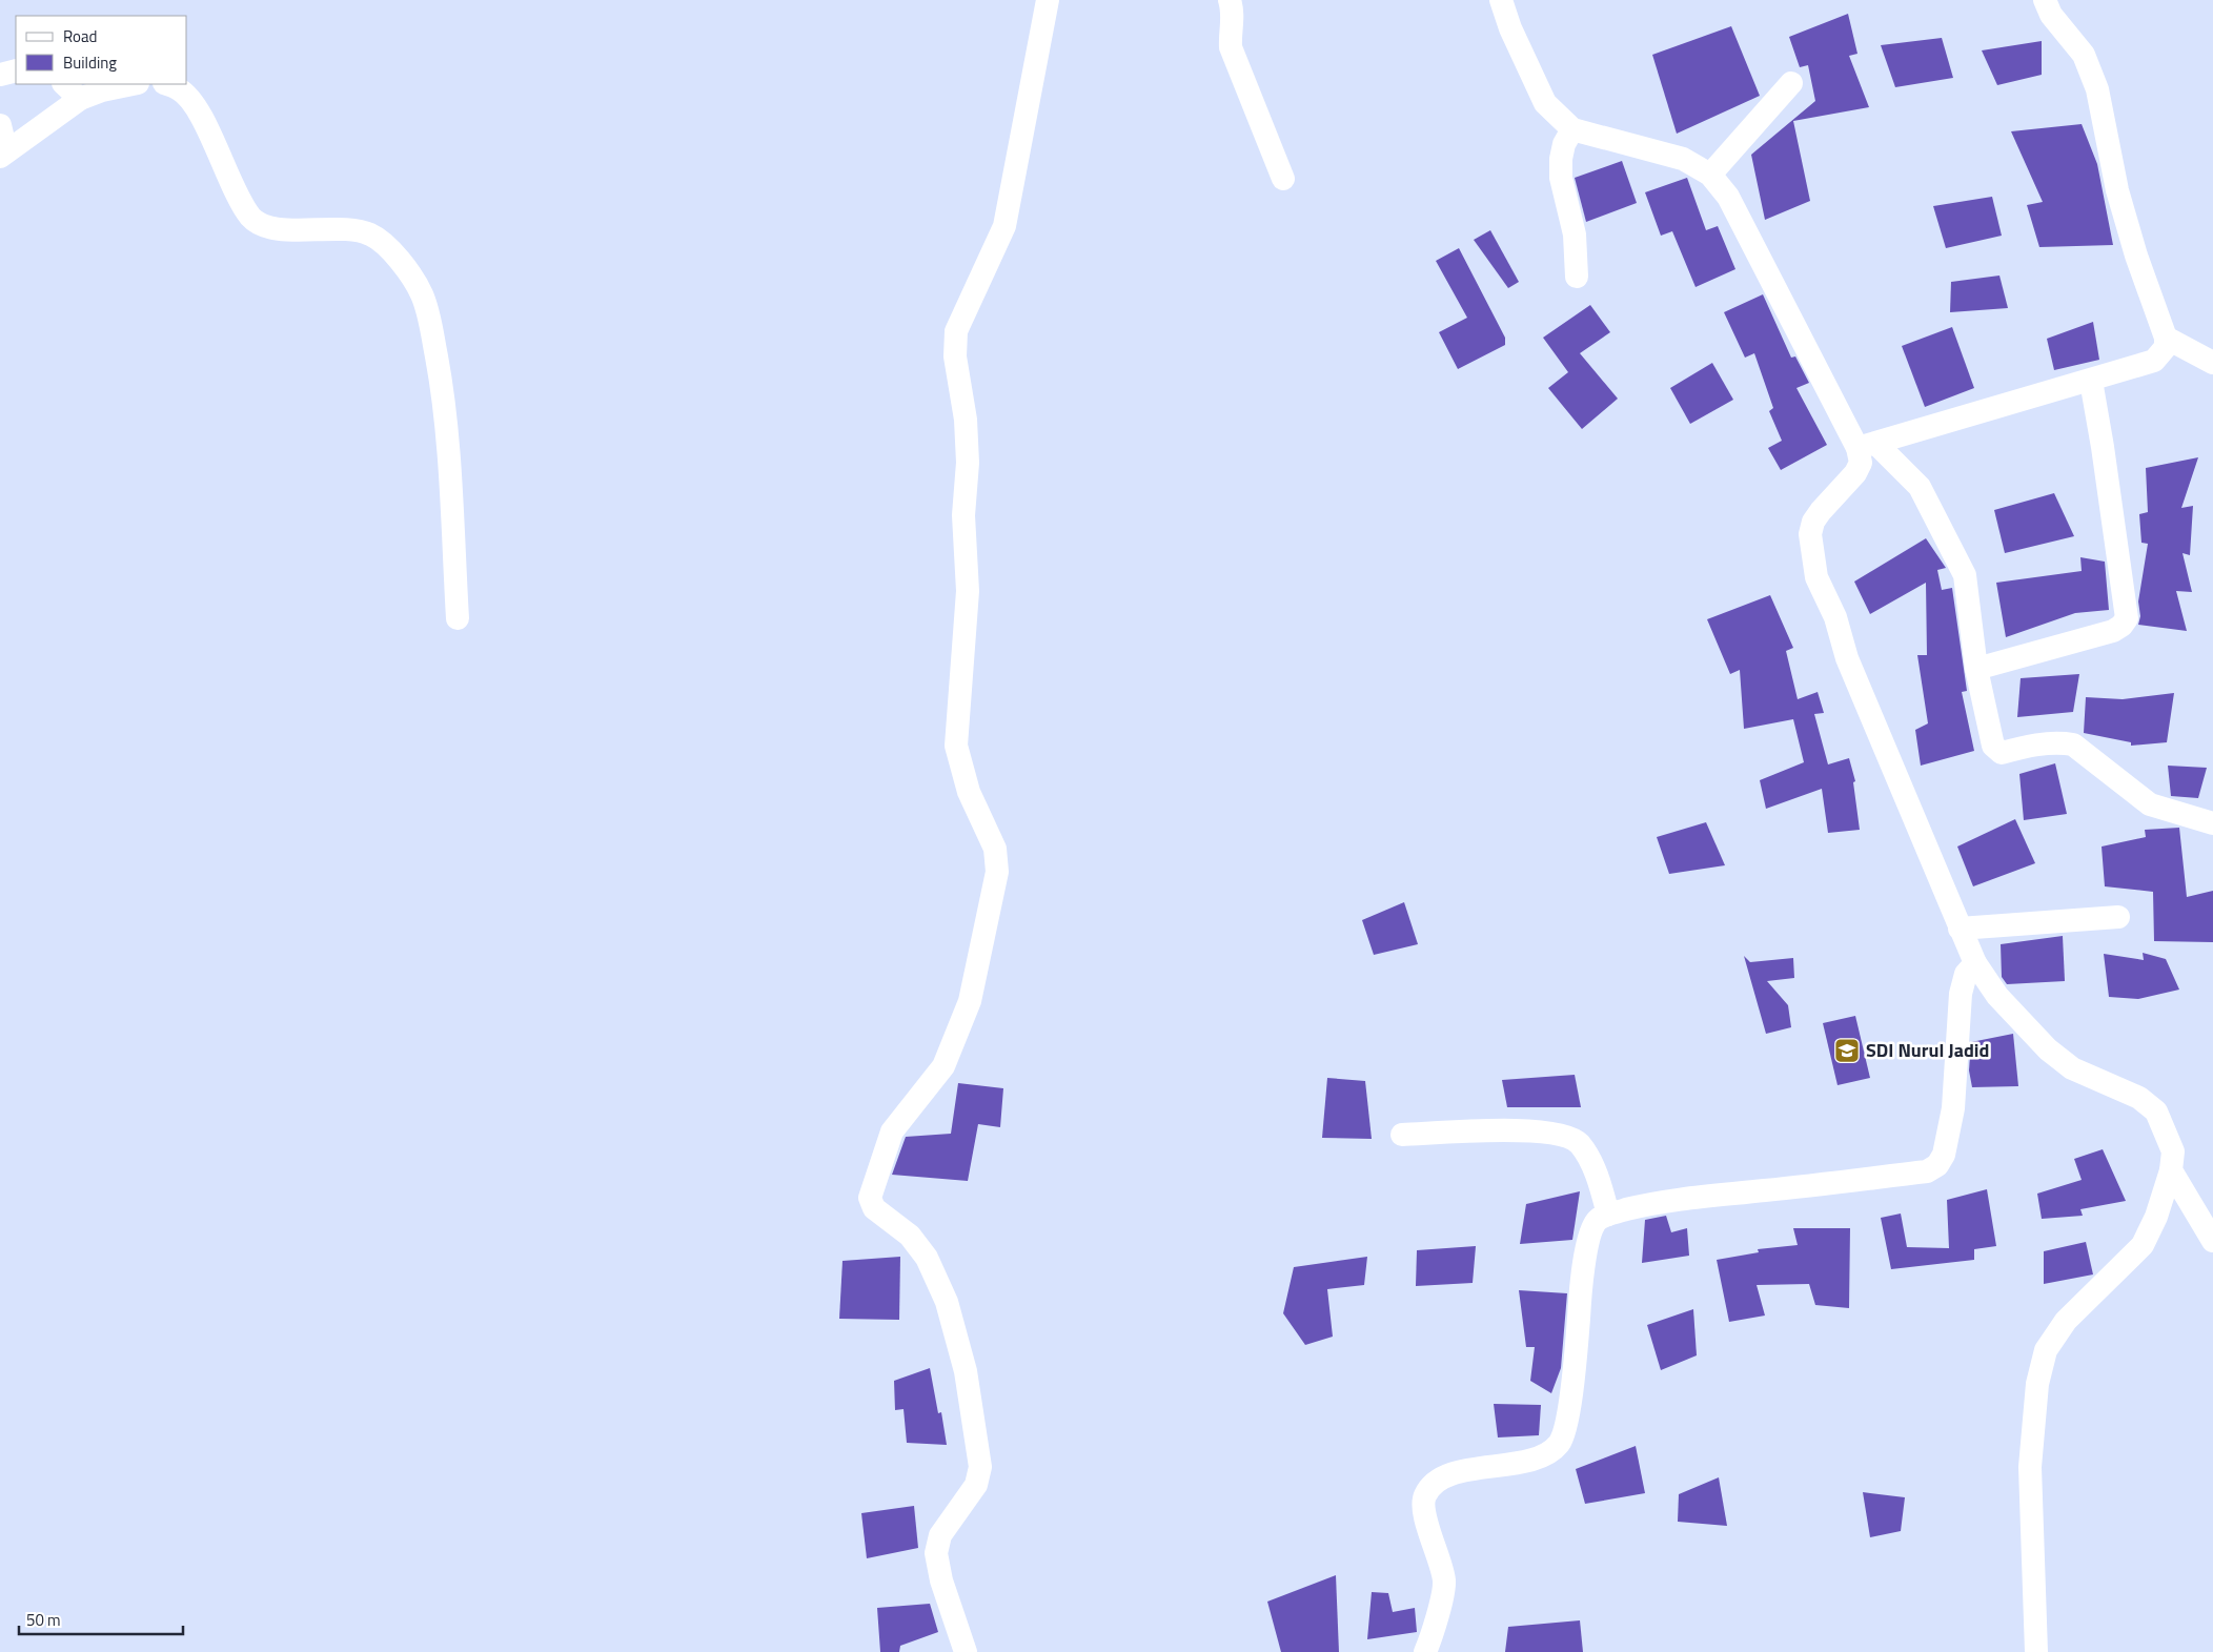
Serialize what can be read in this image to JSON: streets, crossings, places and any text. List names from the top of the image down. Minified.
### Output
{"places":{"school or university":["SDI Nurul Jadid"]},"legend":["Road","Building"],"scale_bar":"50 m"}
